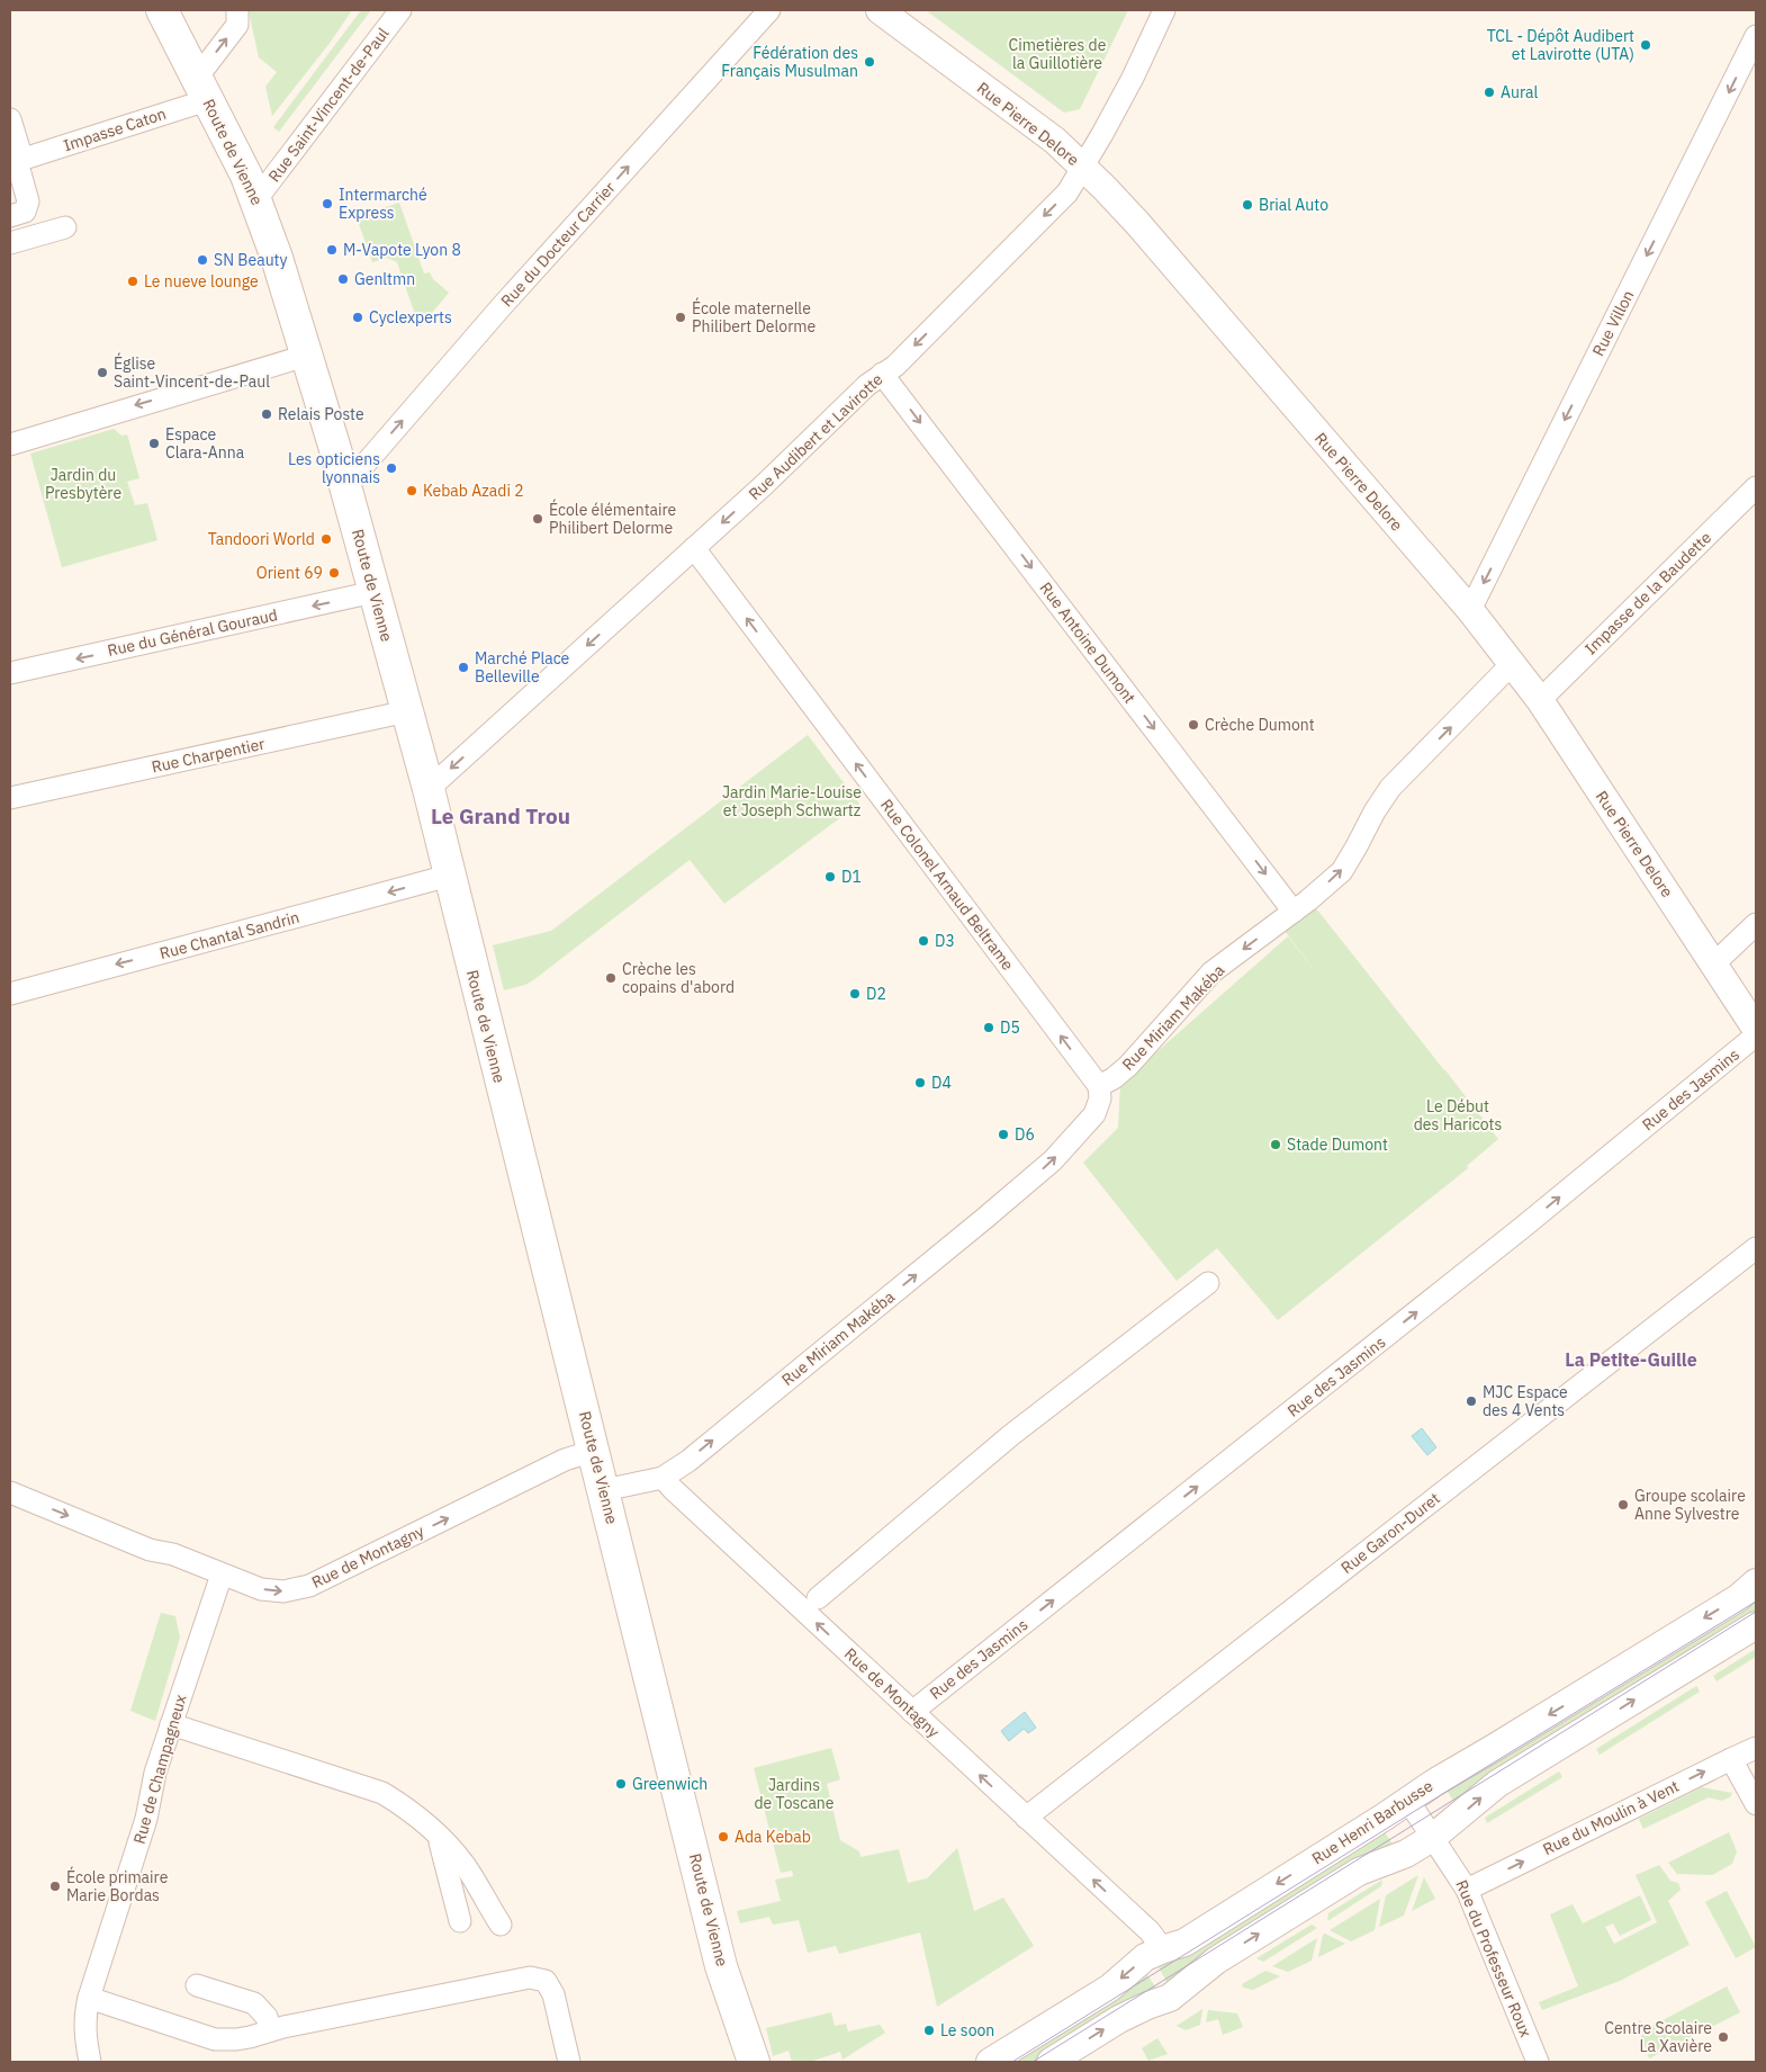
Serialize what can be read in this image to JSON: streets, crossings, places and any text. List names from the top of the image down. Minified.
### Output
{"streets":{"main road":["Route de Vienne"],"street":["Rue Saint-Vincent-de-Paul","Rue Pierre Delore","Impasse Caton","Rue du Docteur Carrier","Rue Villon","Rue Audibert et Lavirotte","Impasse de la Baudette","Rue du Général Gouraud","Rue Antoine Dumont","Rue Charpentier","Rue Colonel Arnaud Beltrame","Rue Chantal Sandrin","Rue Miriam Makéba","Rue des Jasmins","Rue Garon-Duret","Rue de Montagny","Rue de Champagneux","Rue du Moulin à Vent","Rue Henri Barbusse","Rue du Professeur Roux"]},"crossings":[["Rue Saint-Vincent-de-Paul","Route de Vienne"],["Rue Pierre Delore","Rue Villon"],["Rue Pierre Delore","Rue Audibert et Lavirotte"],["Rue Pierre Delore","Impasse de la Baudette"],["Rue Pierre Delore","Rue Miriam Makéba"],["Impasse Caton","Route de Vienne"],["Route de Vienne","Rue du Docteur Carrier"],["Route de Vienne","Rue Audibert et Lavirotte"],["Route de Vienne","Rue du Général Gouraud"],["Route de Vienne","Rue Charpentier"],["Route de Vienne","Rue Chantal Sandrin"],["Route de Vienne","Rue de Montagny"],["Rue Audibert et Lavirotte","Rue Antoine Dumont"],["Rue Audibert et Lavirotte","Rue Colonel Arnaud Beltrame"],["Rue Antoine Dumont","Rue Miriam Makéba"],["Rue Colonel Arnaud Beltrame","Rue Miriam Makéba"],["Rue Miriam Makéba","Rue de Montagny"],["Rue des Jasmins","Rue de Montagny"],["Rue Garon-Duret","Rue de Montagny"],["Rue de Montagny","Rue de Champagneux"],["Rue de Montagny","Rue Henri Barbusse"],["Rue du Moulin à Vent","Rue du Professeur Roux"],["Rue Henri Barbusse","Rue du Professeur Roux"]],"one_way":["Rue du Docteur Carrier","Rue Villon","Rue Audibert et Lavirotte","Rue du Général Gouraud","Rue Antoine Dumont","Rue Colonel Arnaud Beltrame","Rue Chantal Sandrin"],"districts":["Le Grand Trou","La Petite-Guille"],"parks":["Cimetières de la Guillotière","Jardin du Presbytère","Jardin Marie-Louise et Joseph Schwartz","Le Début des Haricots","Jardins de Toscane"],"places":["TCL - Dépôt Audibert et Lavirotte (UTA)","Fédération des Français Musulman","Aural","Intermarché Express","Brial Auto","M-Vapote Lyon 8","SN Beauty","Genltmn","Le nueve lounge","Cyclexperts","École maternelle Philibert Delorme","Église Saint-Vincent-de-Paul","Relais Poste","Espace Clara-Anna","Les opticiens lyonnais","Kebab Azadi 2","École élémentaire Philibert Delorme","Tandoori World","Orient 69","Marché Place Belleville","Crèche Dumont","D1","D3","Crèche les copains d'abord","D2","D5","D4","D6","Stade Dumont","MJC Espace des 4 Vents","Groupe scolaire Anne Sylvestre","Greenwich","Ada Kebab","École primaire Marie Bordas","Le soon","Centre Scolaire La Xavière"]}
